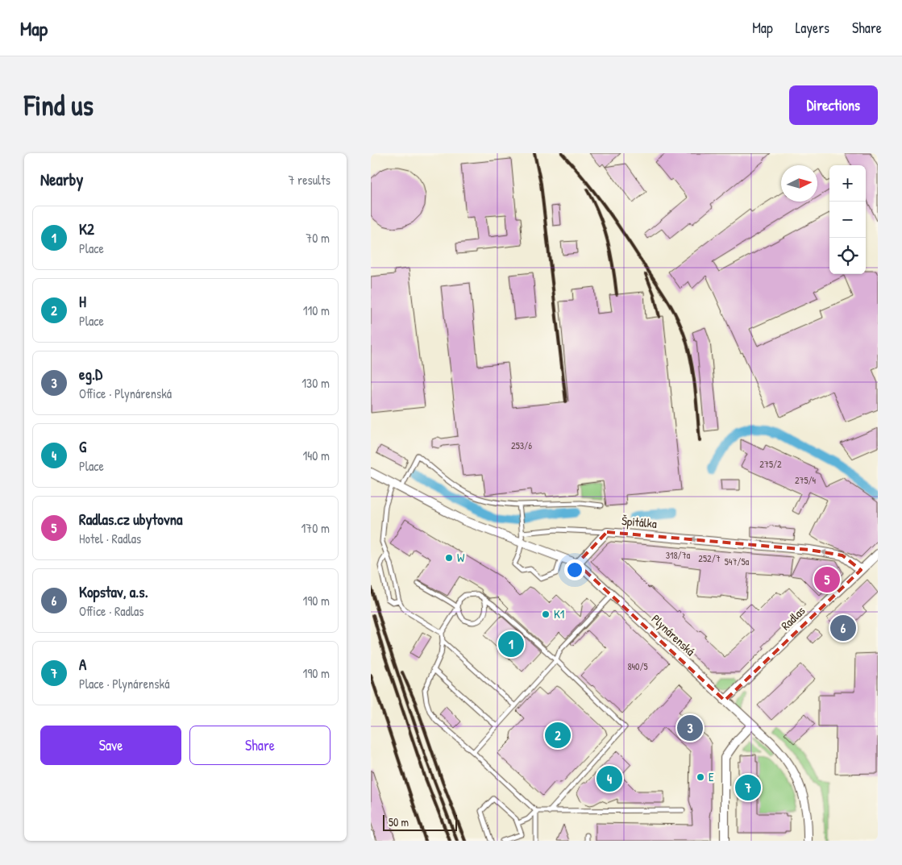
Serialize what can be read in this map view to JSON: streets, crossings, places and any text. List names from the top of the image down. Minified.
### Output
{"streets":{"street":["Špitálka","Radlas","Plynárenská"]},"crossings":[["Špitálka","Radlas"],["Špitálka","Plynárenská"],["Radlas","Plynárenská"]],"one_way":["Špitálka"],"places":["W","K1","E"],"house_numbers":["253/6","275/2","275/4","318/7a","252/7","547/5a","840/5"],"scale_bar":"50 m","north":"right","page":{"header":"Map","nav":["Map","Layers","Share"],"buttons":["Directions",["Save","Share"]],"title":"Find us","heading":["Nearby","7 results"],"map_buttons":["+","−"],"list":[{"mark":"1","name":"K2","note":"Place","value":"70 m"},{"mark":"2","name":"H","note":"Place","value":"110 m"},{"mark":"3","name":"eg.D","note":"Office · Plynárenská","value":"130 m"},{"mark":"4","name":"G","note":"Place","value":"140 m"},{"mark":"5","name":"Radlas.cz ubytovna","note":"Hotel · Radlas","value":"170 m"},{"mark":"6","name":"Kopstav, a.s.","note":"Office · Radlas","value":"190 m"},{"mark":"7","name":"A","note":"Place · Plynárenská","value":"190 m"}],"pins":["5","6","1","3","2","4","7"],"scale":"50 m"}}
